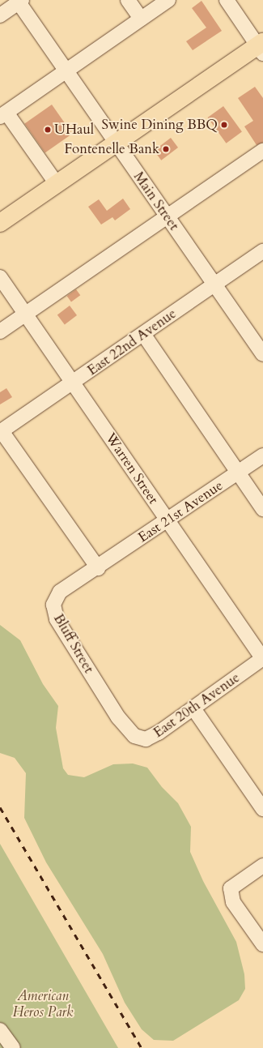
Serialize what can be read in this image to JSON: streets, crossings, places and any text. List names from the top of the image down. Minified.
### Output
{"streets":{"street":["Main Street","East 22nd Avenue","Warren Street","East 21st Avenue","Bluff Street","East 20th Avenue"]},"crossings":[["Main Street","East 22nd Avenue"],["East 22nd Avenue","Warren Street"],["Warren Street","East 21st Avenue"],["Warren Street","East 20th Avenue"],["East 21st Avenue","Bluff Street"],["Bluff Street","East 20th Avenue"]],"parks":["American Heros Park"],"places":["Swine Dining BBQ","UHaul","Fontenelle Bank"]}
